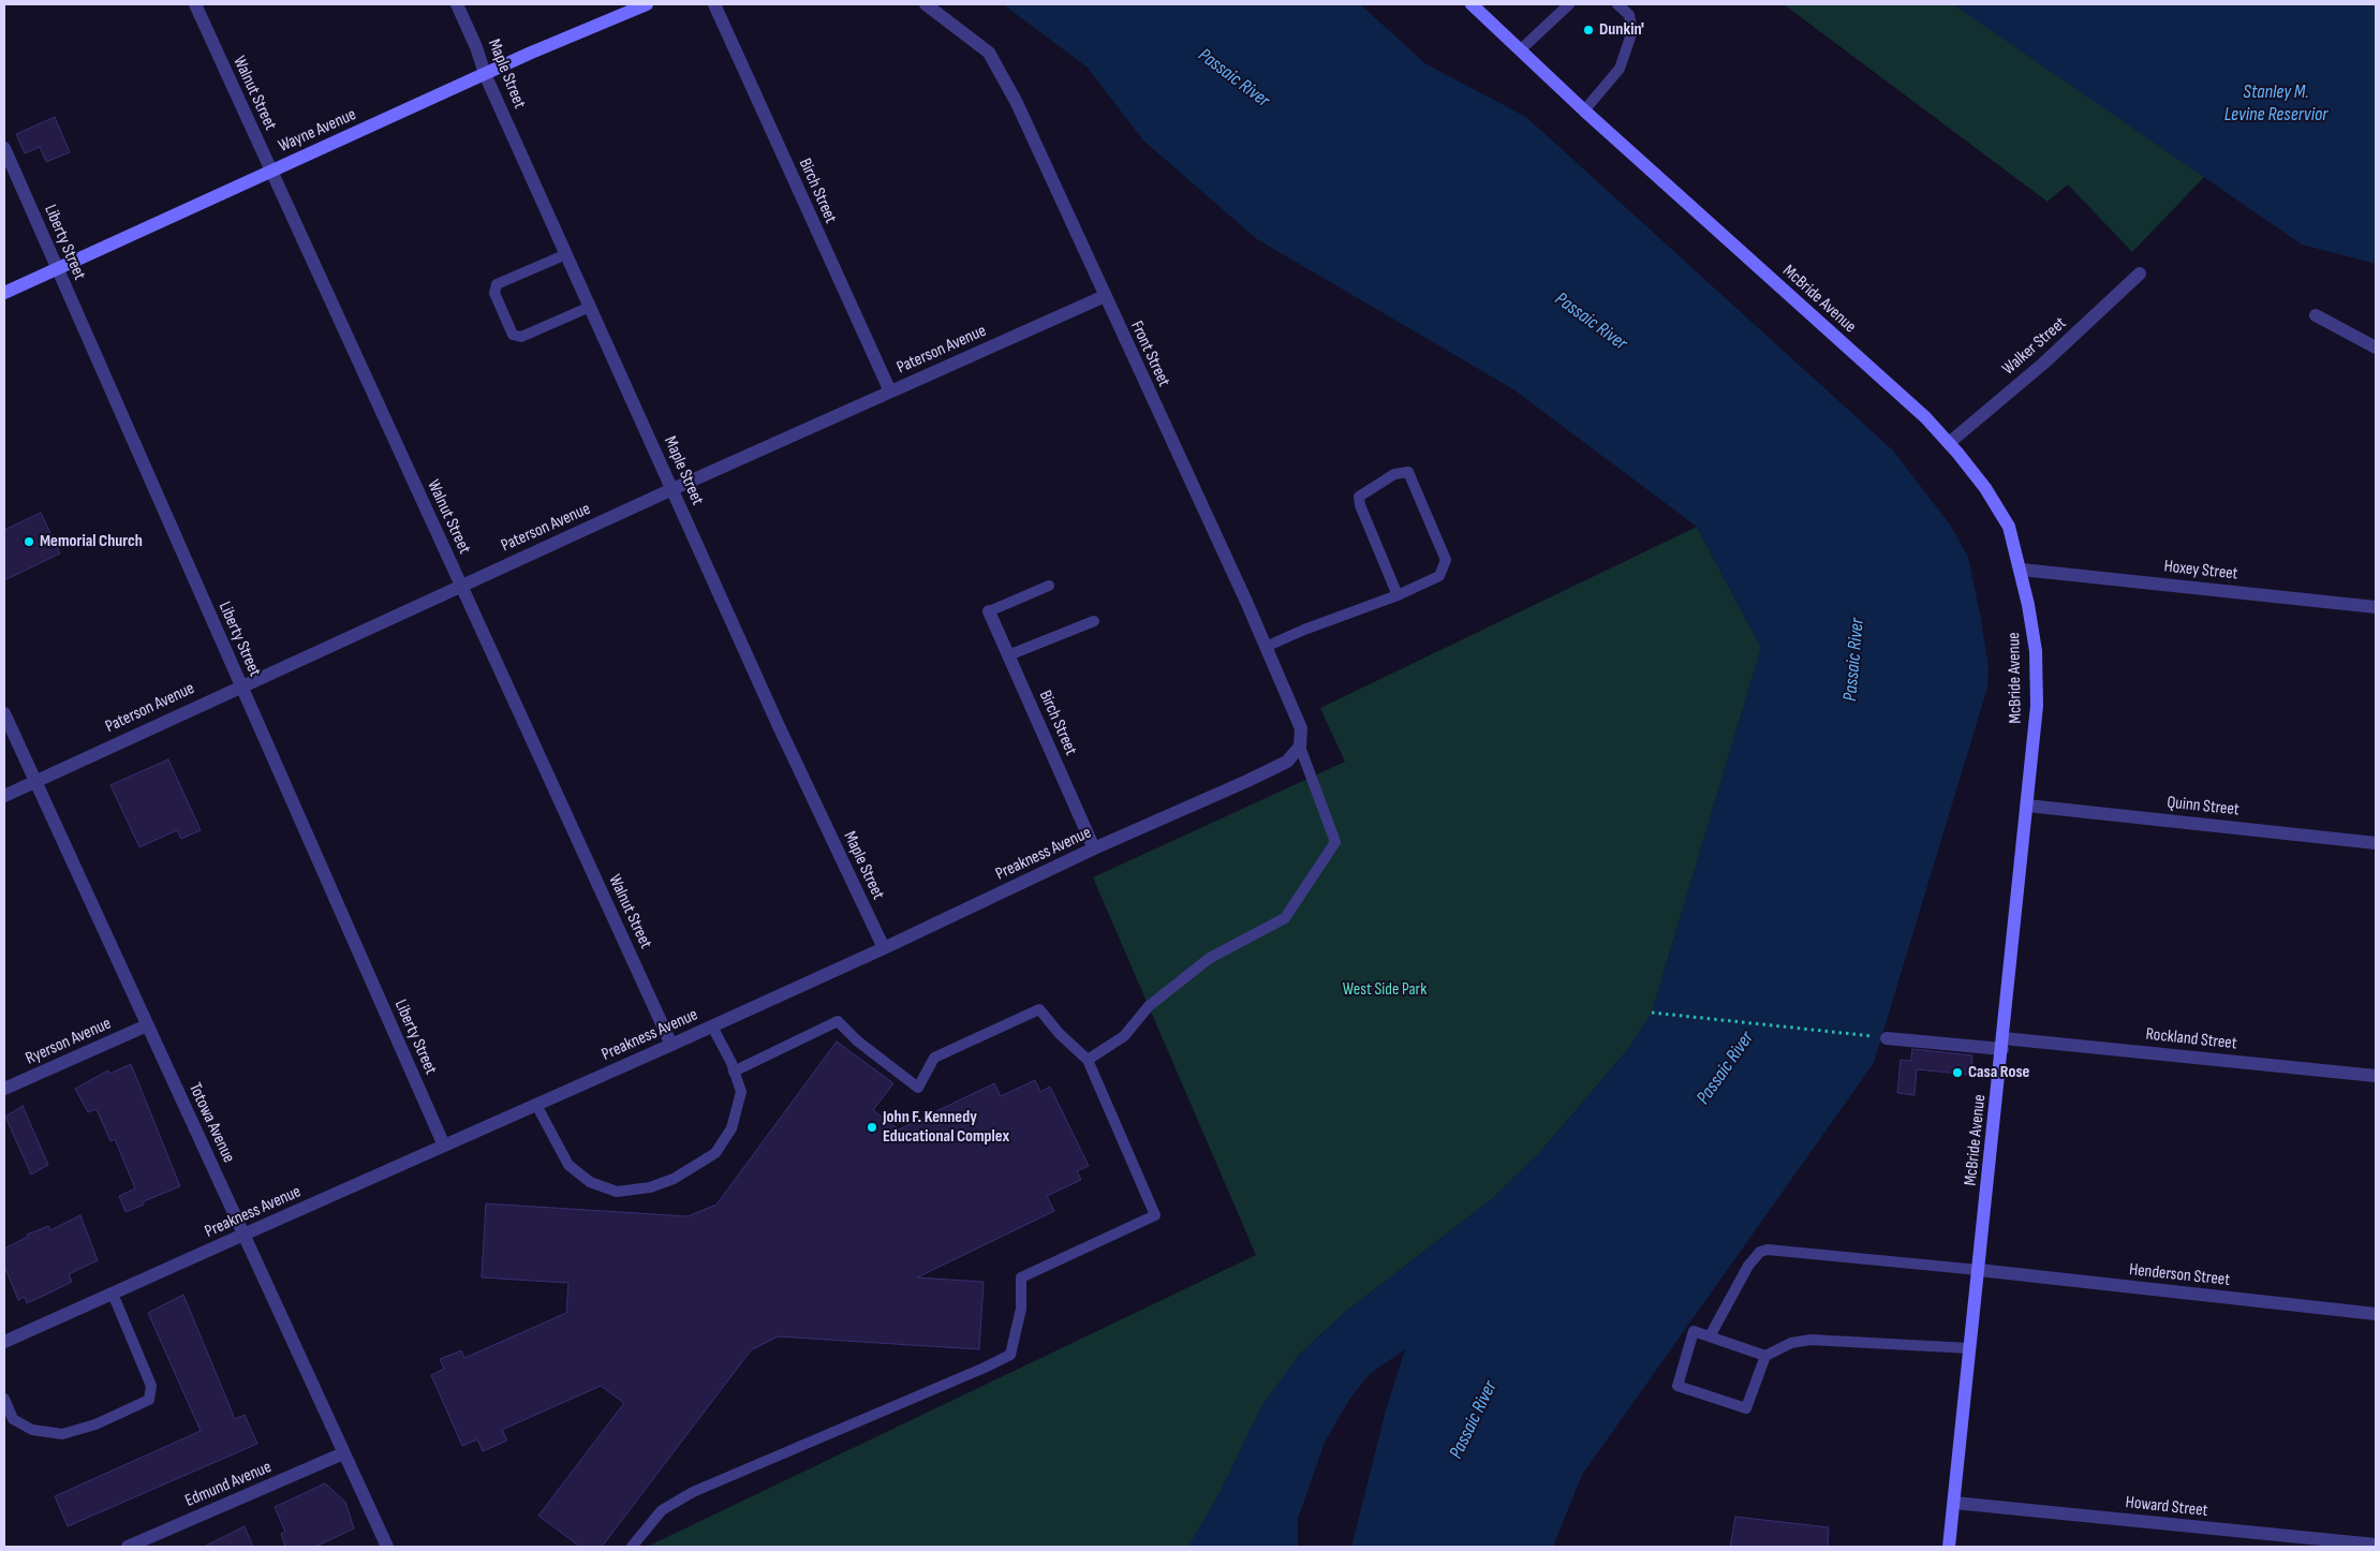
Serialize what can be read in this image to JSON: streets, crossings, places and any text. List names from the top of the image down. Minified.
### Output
{"streets":{"main road":["Wayne Avenue","McBride Avenue"],"street":["Maple Street","Walnut Street","Birch Street","Liberty Street","Walker Street","Paterson Avenue","Front Street","Hoxey Street","Quinn Street","Preakness Avenue","Rockland Street","Ryerson Avenue","Totowa Avenue","Henderson Street","Edmund Avenue","Howard Street"]},"crossings":[["Maple Street","Wayne Avenue"],["Maple Street","Paterson Avenue"],["Maple Street","Preakness Avenue"],["Walnut Street","Wayne Avenue"],["Walnut Street","Paterson Avenue"],["Walnut Street","Preakness Avenue"],["Wayne Avenue","Liberty Street"],["Birch Street","Paterson Avenue"],["Birch Street","Preakness Avenue"],["Liberty Street","Paterson Avenue"],["Liberty Street","Preakness Avenue"],["McBride Avenue","Walker Street"],["McBride Avenue","Hoxey Street"],["McBride Avenue","Quinn Street"],["McBride Avenue","Rockland Street"],["McBride Avenue","Henderson Street"],["McBride Avenue","Howard Street"],["Paterson Avenue","Front Street"],["Paterson Avenue","Totowa Avenue"],["Front Street","Preakness Avenue"],["Preakness Avenue","Totowa Avenue"],["Ryerson Avenue","Totowa Avenue"],["Totowa Avenue","Edmund Avenue"]],"water":["Passaic River","Stanley M. Levine Reservior"],"parks":["West Side Park"],"places":["Dunkin'","Memorial Church","Casa Rose","John F. Kennedy Educational Complex"]}
